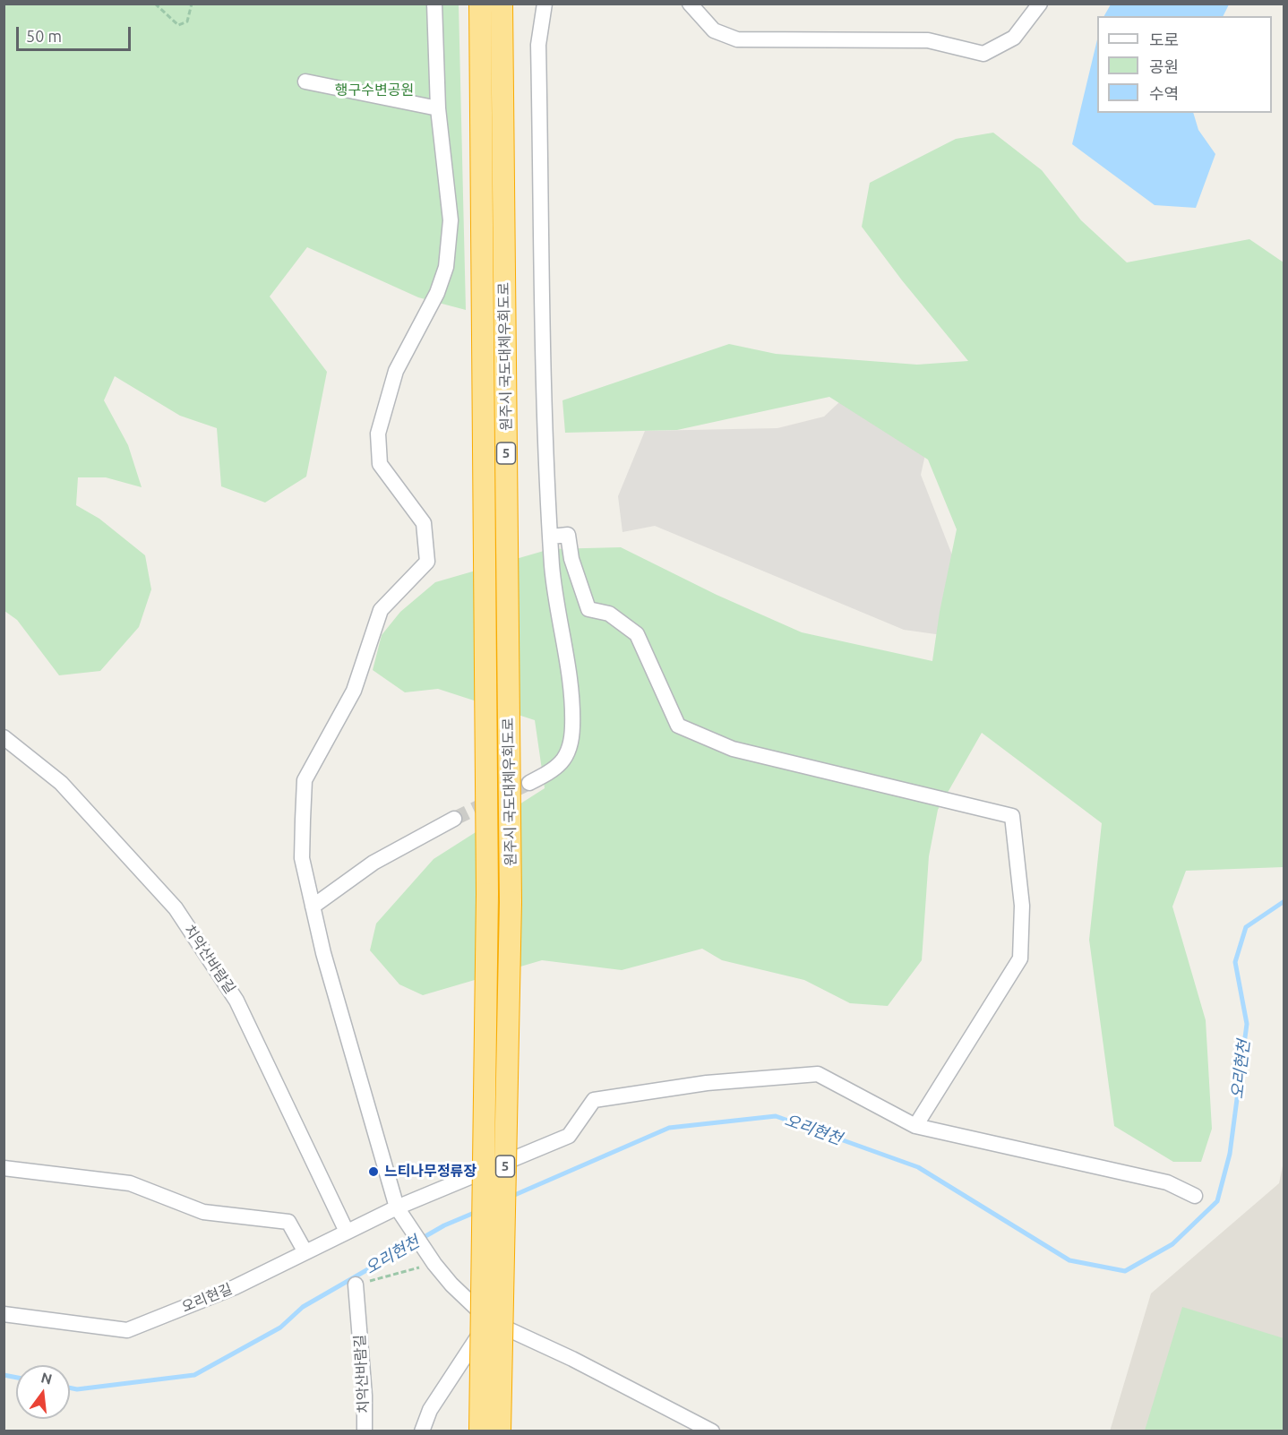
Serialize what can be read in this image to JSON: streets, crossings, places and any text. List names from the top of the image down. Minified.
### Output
{"streets":{"highway":["원주시 국도대체우회도로","5"],"street":["치악산바람길","오리현길"]},"crossings":[["치악산바람길","오리현길"]],"water":["오리현천"],"parks":["행구수변공원"],"places":["느티나무정류장"],"legend":["도로","공원","수역"],"scale_bar":"50 m","north":"top"}
